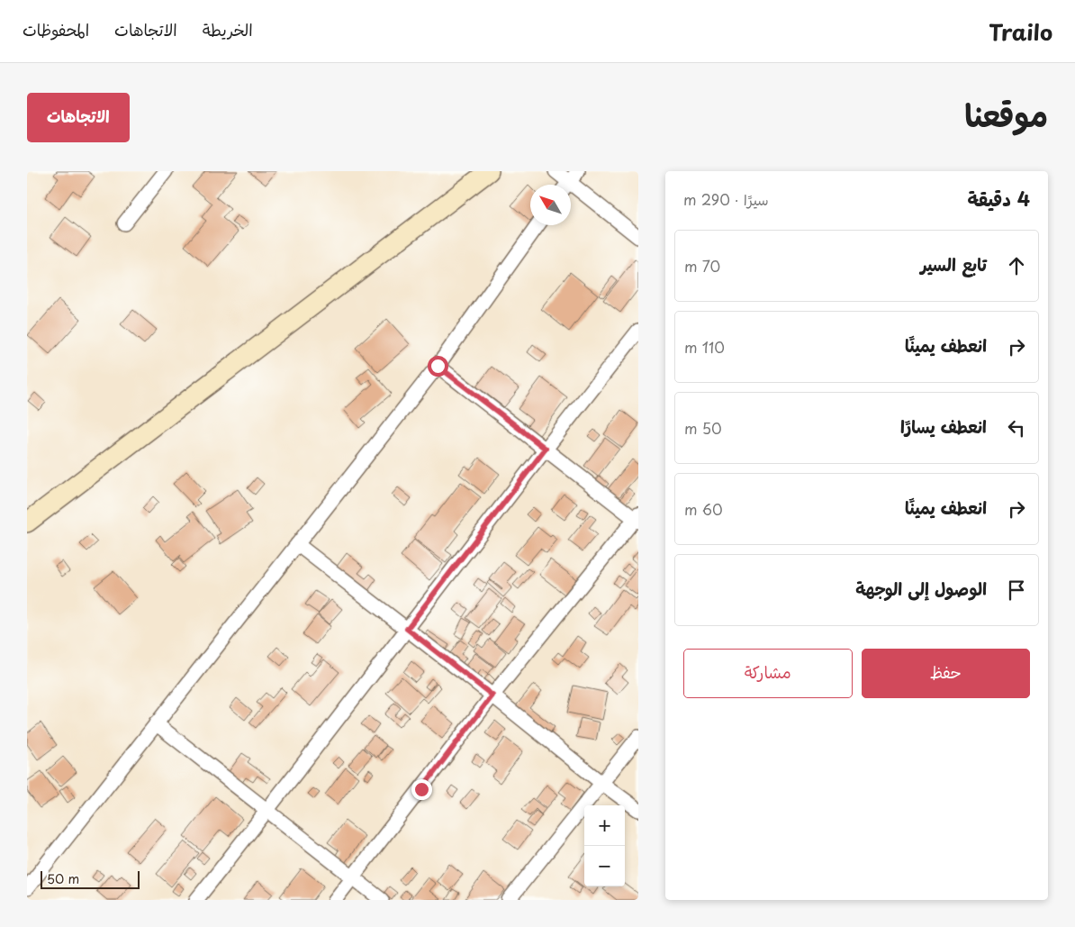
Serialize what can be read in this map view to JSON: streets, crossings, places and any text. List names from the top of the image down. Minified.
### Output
{"scale_bar":"50 m","north":"top left","page":{"header":"Trailo","nav":["الخريطة","الاتجاهات","المحفوظات"],"title":"موقعنا","buttons":["الاتجاهات",["حفظ","مشاركة"]],"heading":["4 دقيقة","سيرًا · 290 m"],"list":[["تابع السير","70 m"],["انعطف يمينًا","110 m"],["انعطف يسارًا","50 m"],["انعطف يمينًا","60 m"],"الوصول إلى الوجهة"],"map_buttons":["+","−"],"scale":"50 m"}}
